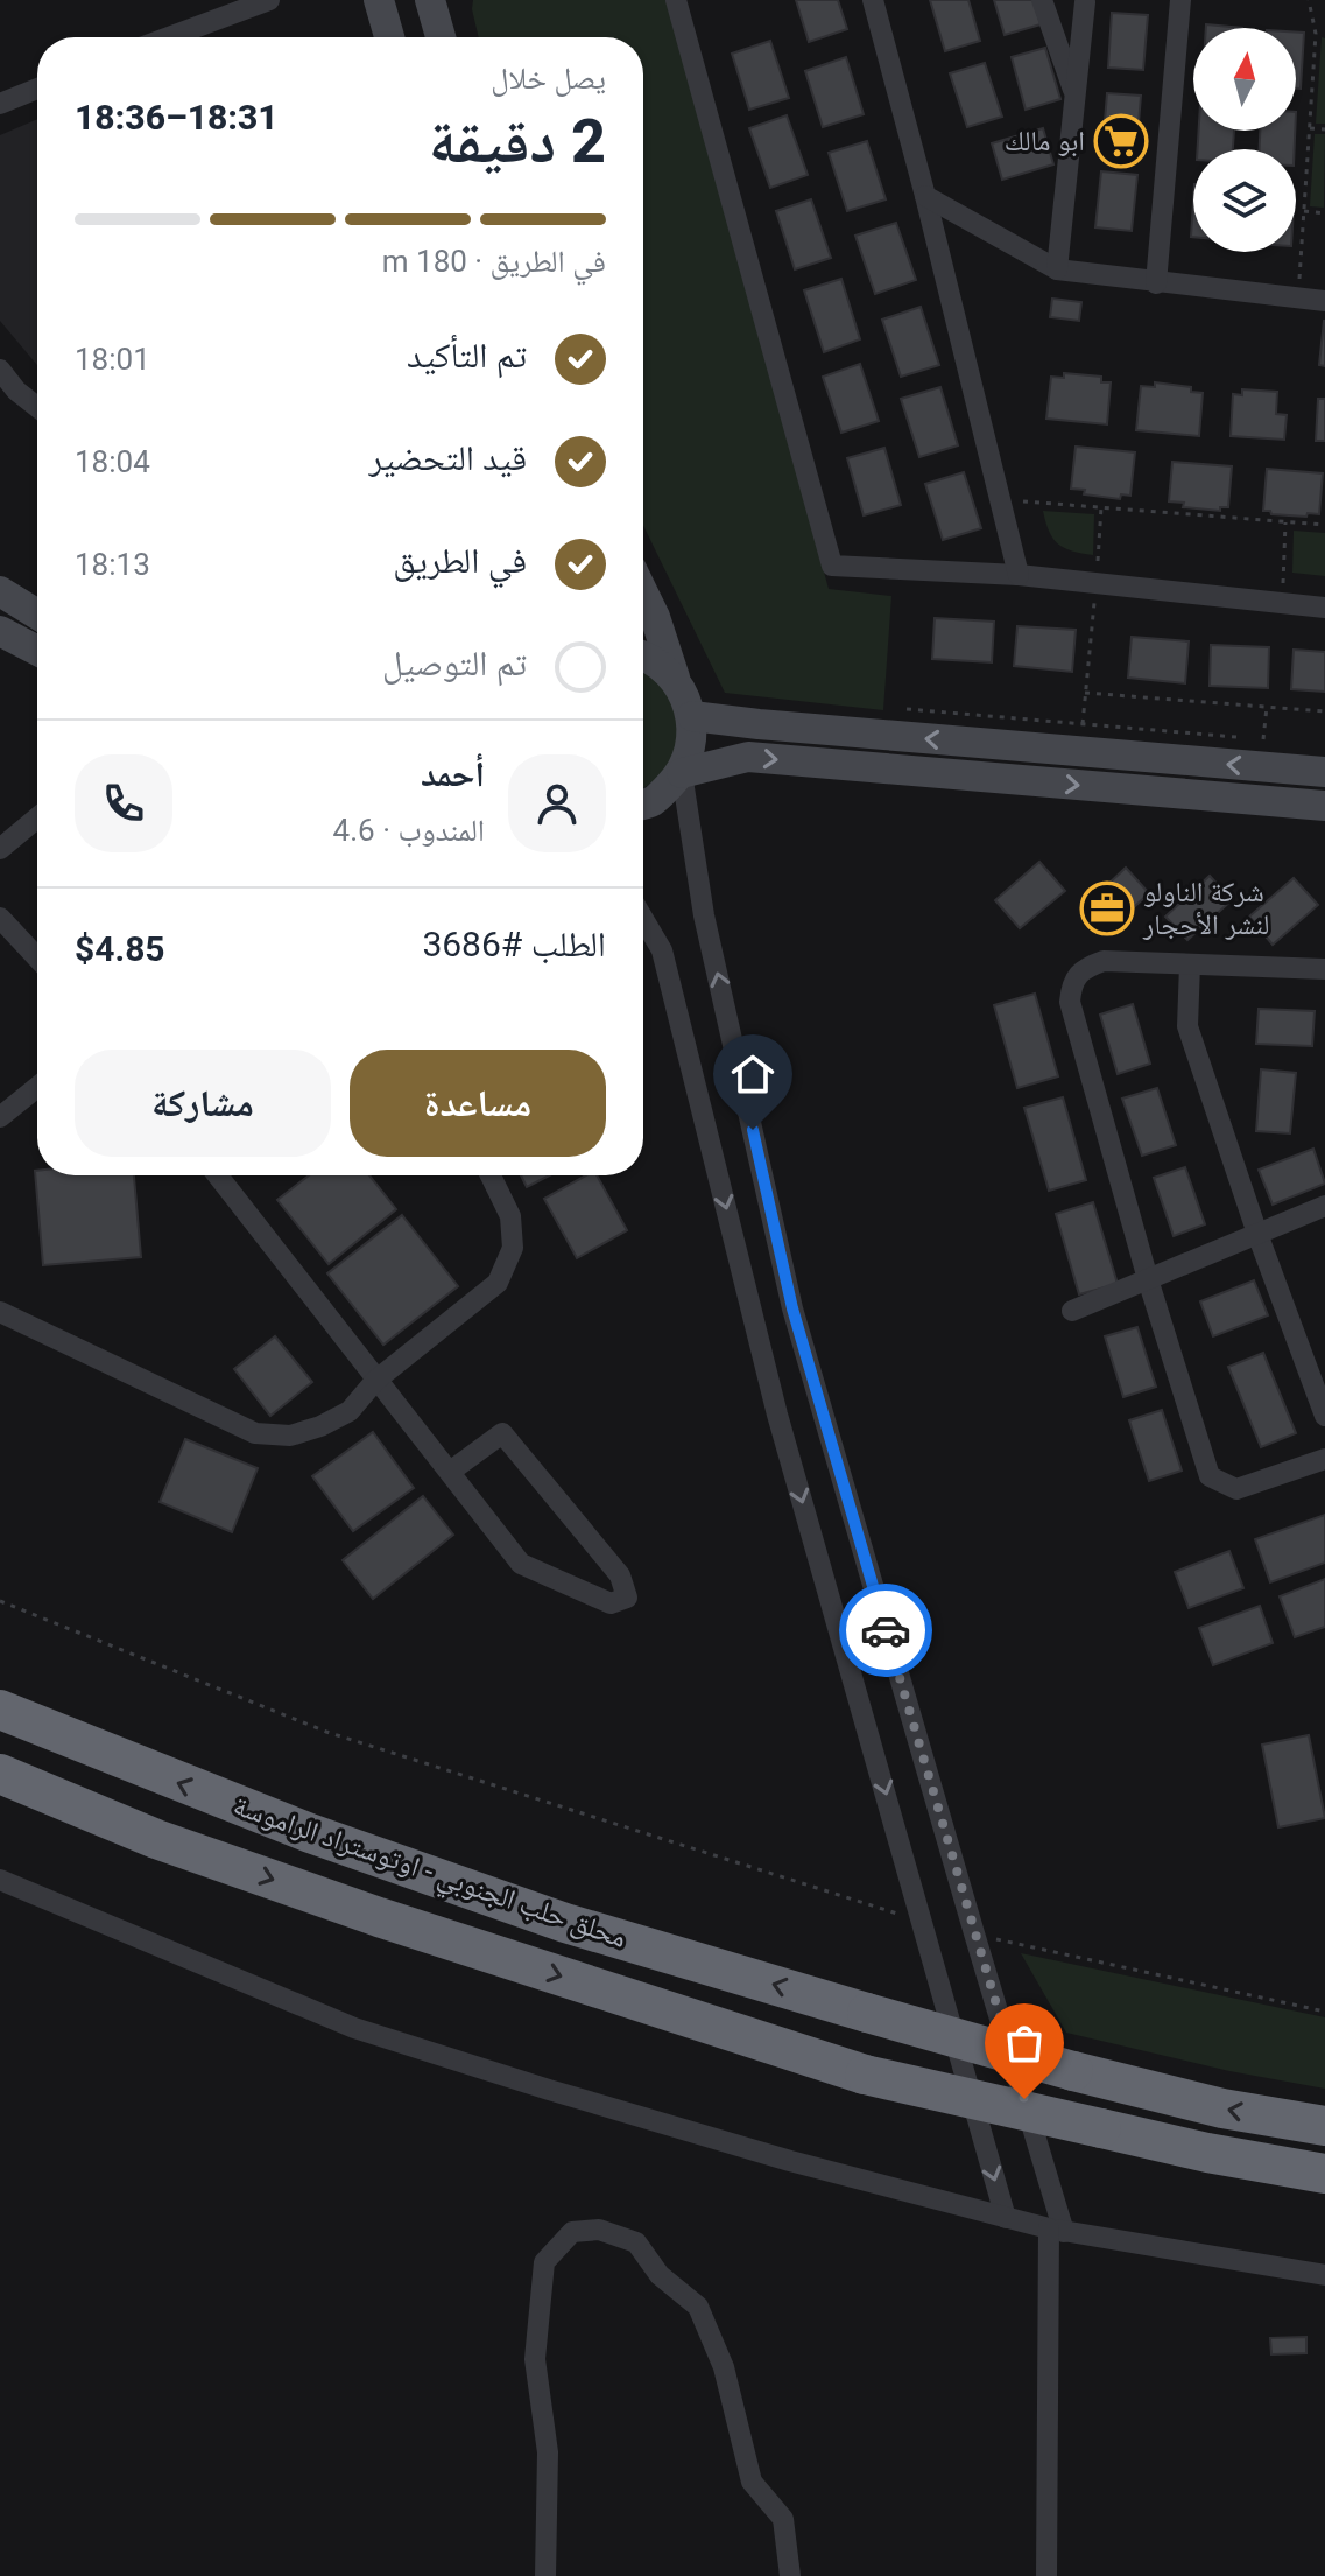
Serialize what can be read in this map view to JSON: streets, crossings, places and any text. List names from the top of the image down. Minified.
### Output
{"streets":{"highway":["محلق حلب الجنوبي - اوتوستراد الراموسة"]},"places":{"supermarket":["ابو مالك"],"office":["شركة الناولو لنشر الأحجار"]},"north":"top","page":{"heading":["2 دقيقة","يصل خلال","18:31–18:36"],"panel":["أحمد","المندوب · 4.6","الطلب #3686","$4.85"],"bar":"في الطريق · 180 m","list":[["تم التأكيد","18:01"],["قيد التحضير","18:04"],["في الطريق","18:13"],"تم التوصيل"],"buttons":["مساعدة","مشاركة"]}}
